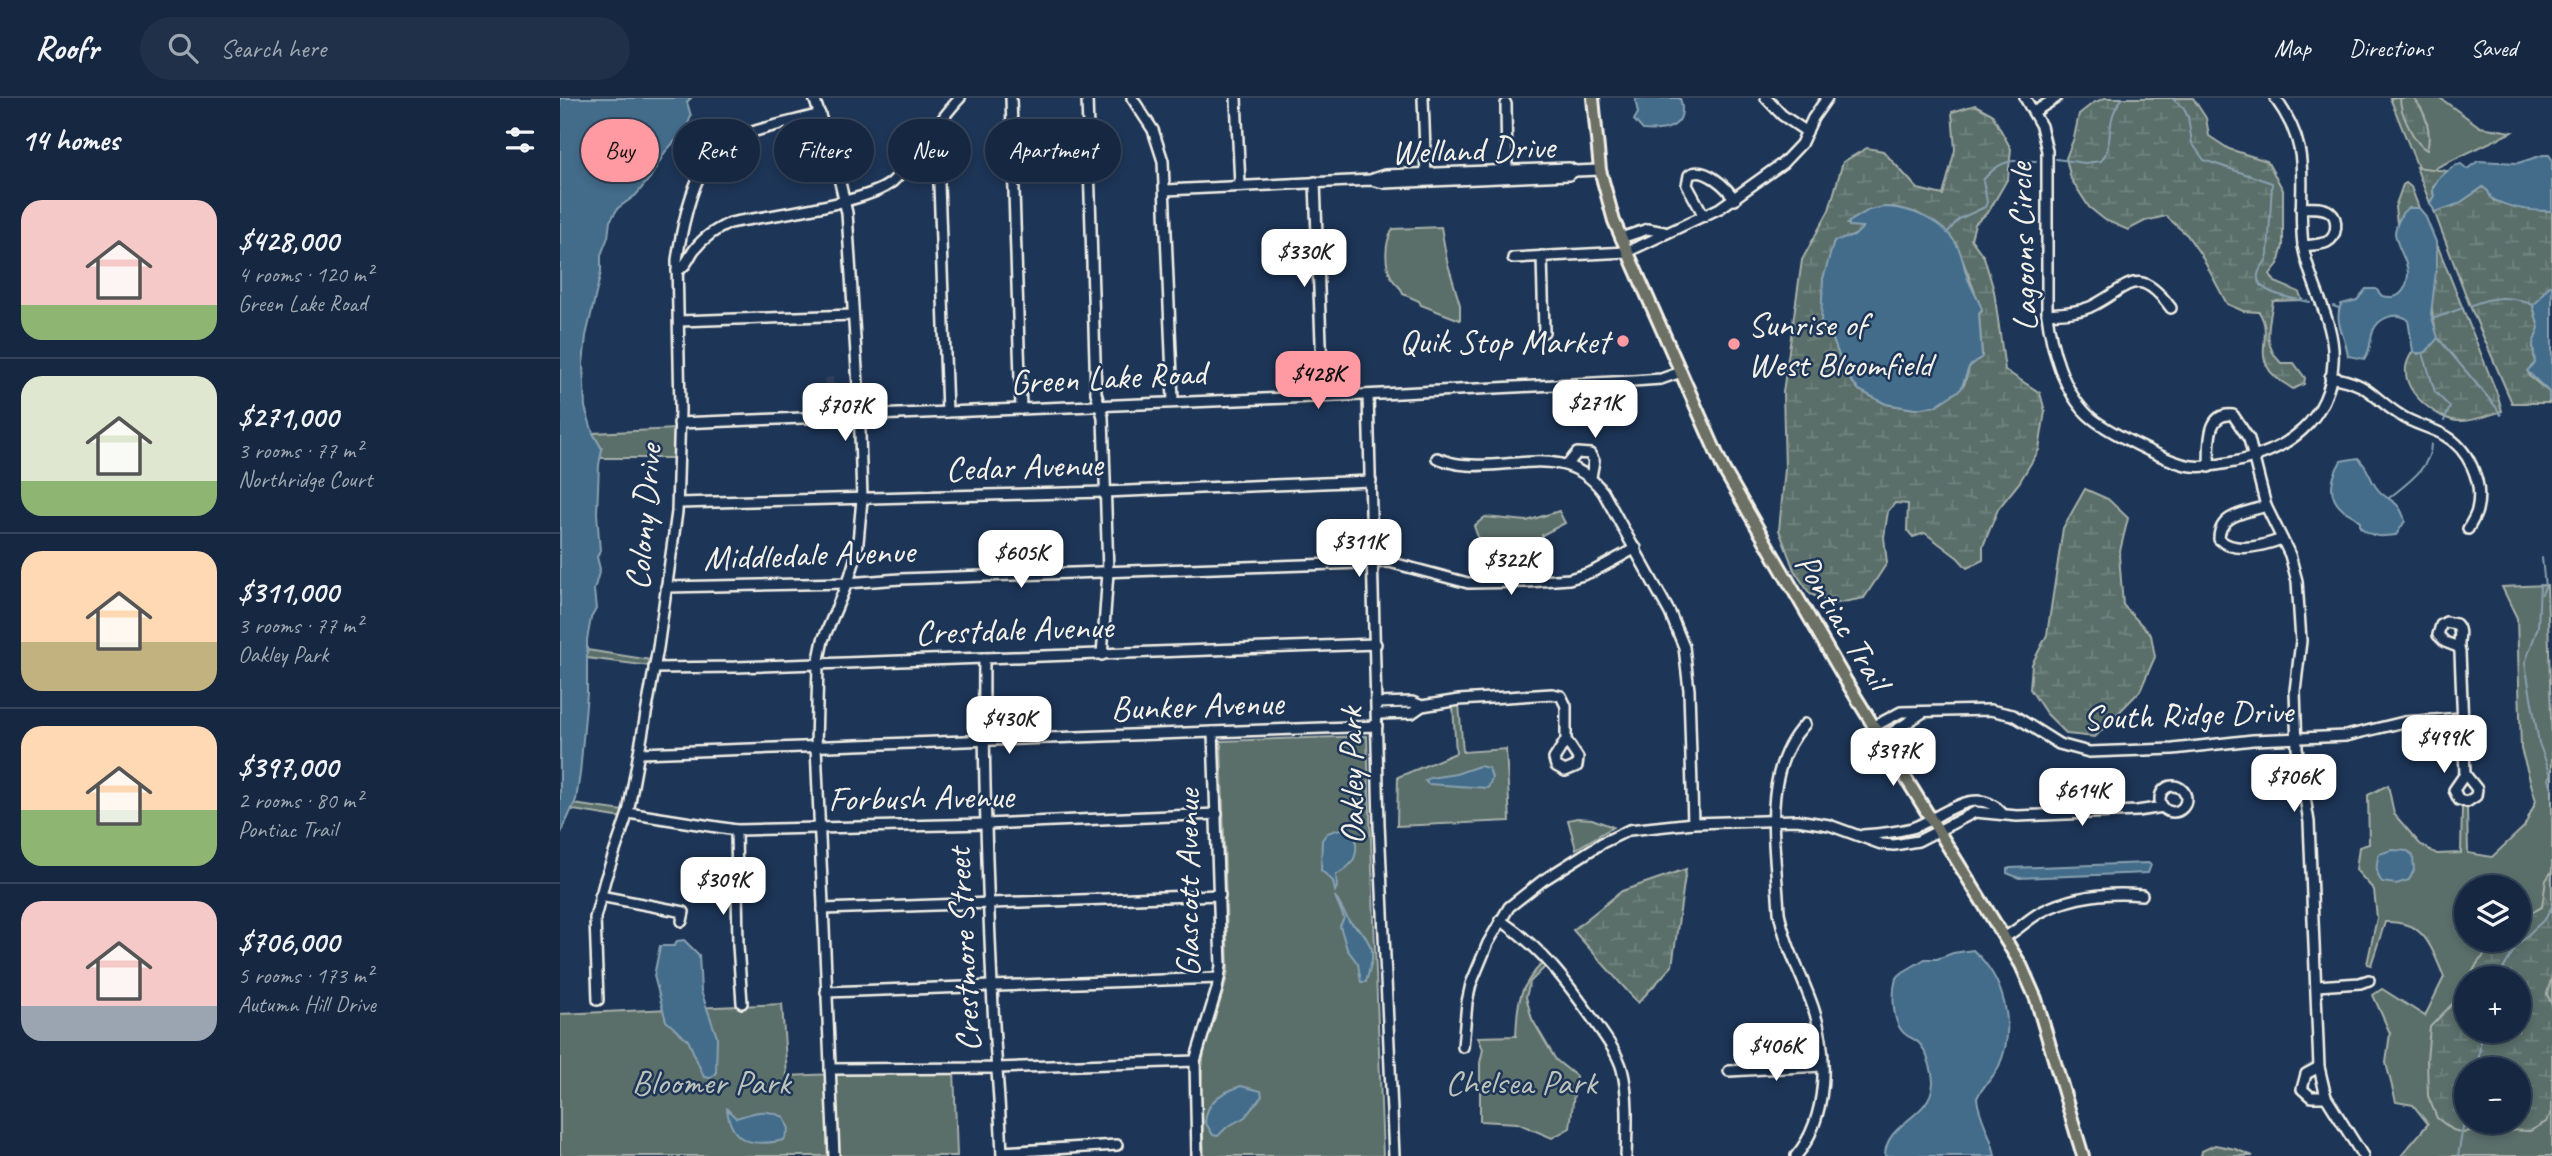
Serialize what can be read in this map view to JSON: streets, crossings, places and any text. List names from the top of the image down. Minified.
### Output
{"streets":{"main road":["Pontiac Trail"],"street":["Welland Drive","Lagoons Circle","Green Lake Road","Cedar Avenue","Colony Drive","Middledale Avenue","Crestdale Avenue","Bunker Avenue","South Ridge Drive","Oakley Park","Forbush Avenue","Glascott Avenue","Crestmore Street"]},"crossings":[["Welland Drive","Pontiac Trail"],["Green Lake Road","Colony Drive"],["Green Lake Road","Pontiac Trail"],["Green Lake Road","Oakley Park"],["Cedar Avenue","Colony Drive"],["Cedar Avenue","Oakley Park"],["Colony Drive","Middledale Avenue"],["Colony Drive","Crestdale Avenue"],["Colony Drive","Bunker Avenue"],["Colony Drive","Forbush Avenue"],["Middledale Avenue","Oakley Park"],["Pontiac Trail","South Ridge Drive"],["Crestdale Avenue","Oakley Park"],["Crestdale Avenue","Crestmore Street"],["Bunker Avenue","Oakley Park"],["Bunker Avenue","Glascott Avenue"],["Bunker Avenue","Crestmore Street"],["Forbush Avenue","Glascott Avenue"],["Forbush Avenue","Crestmore Street"]],"parks":["Bloomer Park","Chelsea Park"],"places":["Quik Stop Market","Sunrise of West Bloomfield"],"page":{"header":"Roofr","search":"Search here","nav":["Map","Directions","Saved"],"heading":"14 homes","chip":["Buy","Rent","Filters","New","Apartment"],"list":[{"name":"$428,000","note":"4 rooms · 120 m² · Green Lake Road"},{"name":"$271,000","note":"3 rooms · 77 m² · Northridge Court"},{"name":"$311,000","note":"3 rooms · 77 m² · Oakley Park"},{"name":"$397,000","note":"2 rooms · 80 m² · Pontiac Trail"},{"name":"$706,000","note":"5 rooms · 173 m² · Autumn Hill Drive"}],"price":["$330K","$428K","$271K","$707K","$311K","$605K","$322K","$430K","$499K","$397K","$706K","$614K","$309K","$406K"],"map_buttons":["+","−"]}}
